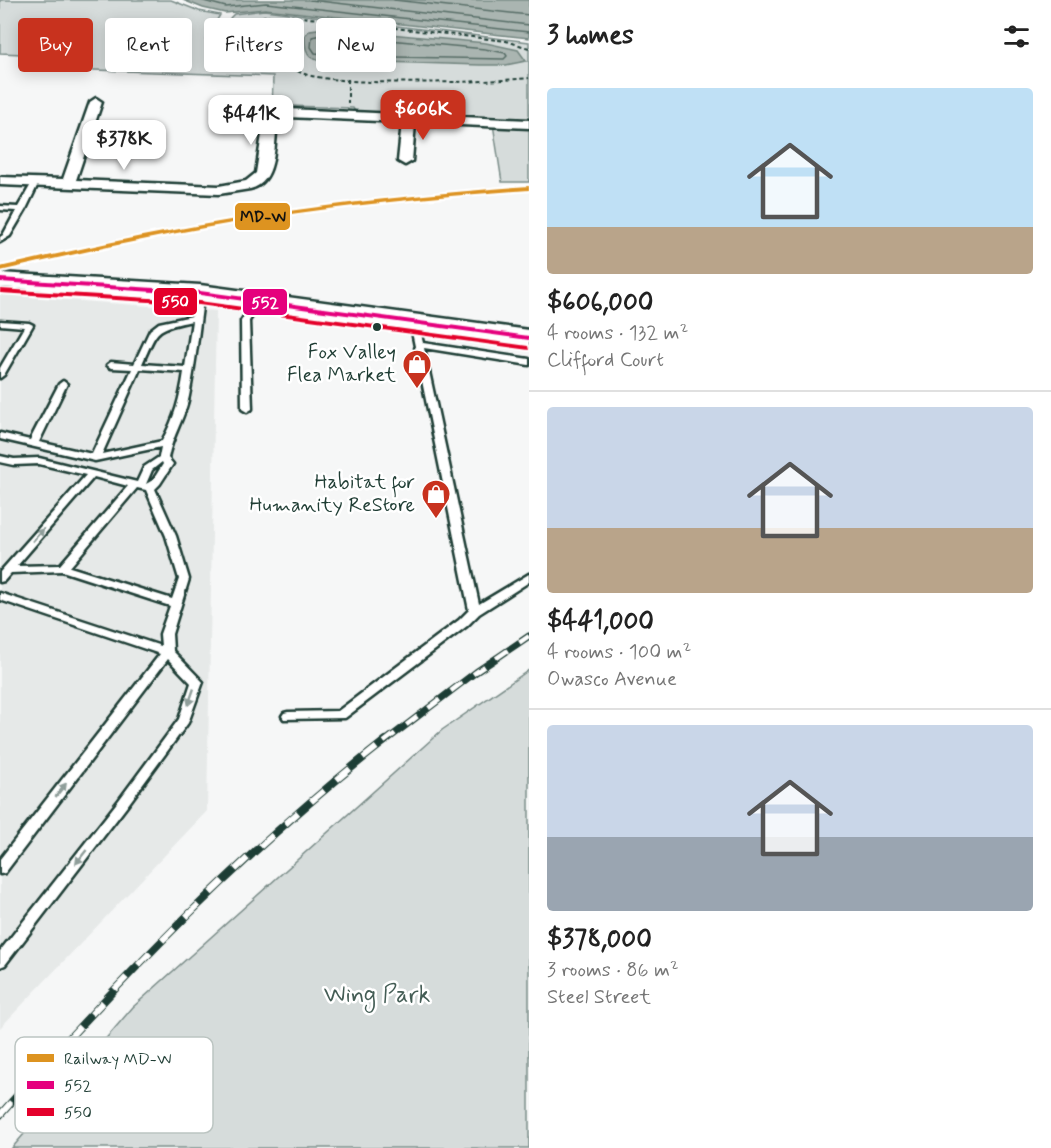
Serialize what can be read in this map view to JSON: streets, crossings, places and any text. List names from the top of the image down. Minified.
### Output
{"parks":["Wing Park"],"places":{"shop":["Fox Valley Flea Market","Habitat for Humanity ReStore"]},"lines":["rail line MD-W","transit line 552","transit line 550"],"legend":["Railway MD-W","552","550"],"page":{"heading":"3 homes","chip":["Buy","Rent","Filters","New"],"list":[{"name":"$606,000","note":"4 rooms · 132 m² · Clifford Court"},{"name":"$441,000","note":"4 rooms · 100 m² · Owasco Avenue"},{"name":"$378,000","note":"3 rooms · 86 m² · Steel Street"}],"price":["$606K","$441K","$378K"]}}
